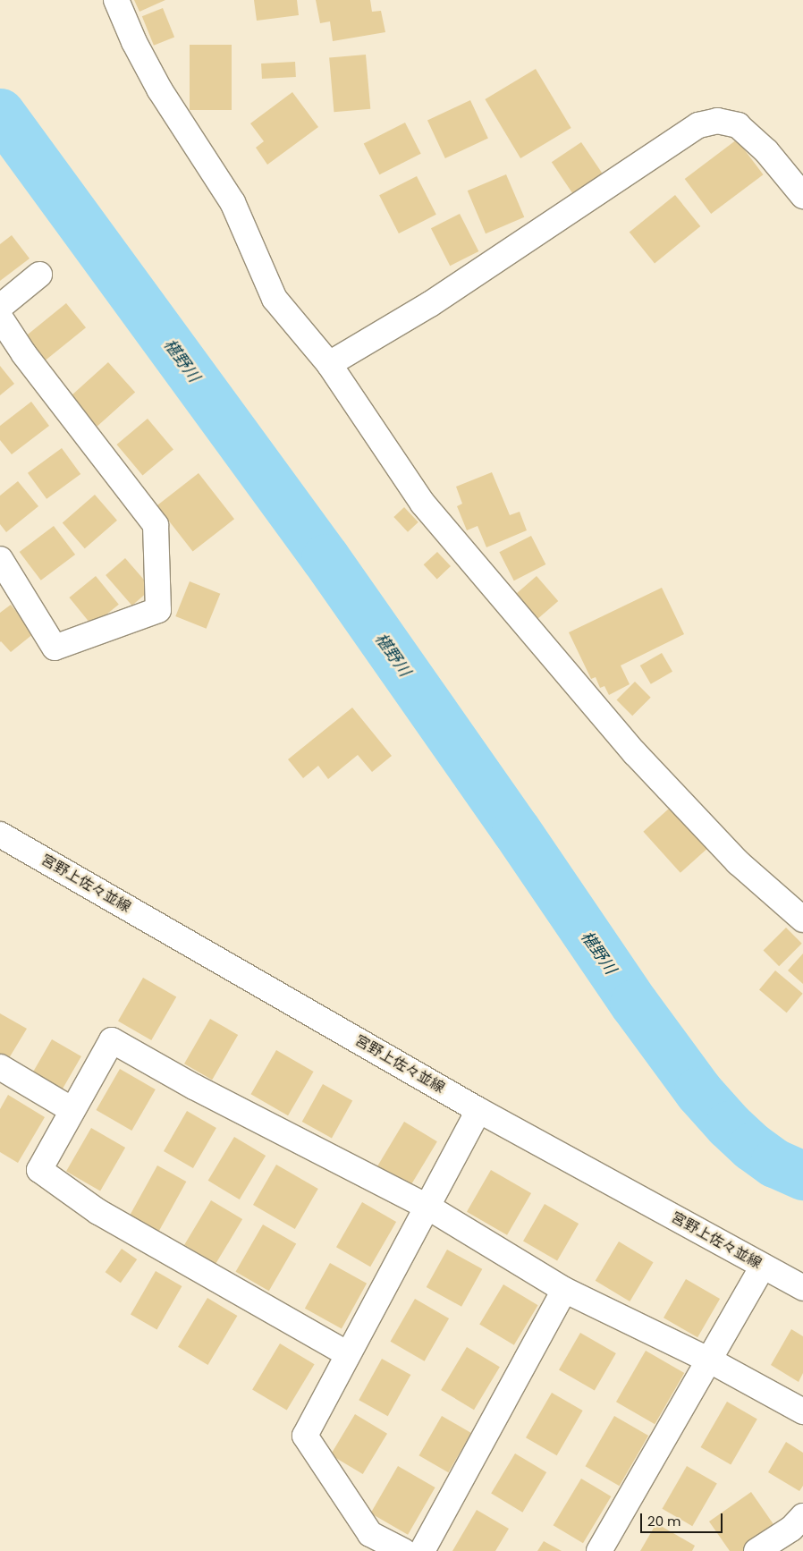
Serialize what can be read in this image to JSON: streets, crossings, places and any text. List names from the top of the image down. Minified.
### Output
{"streets":{"street":["宮野上佐々並線"]},"water":["椹野川"],"scale_bar":"20 m"}
